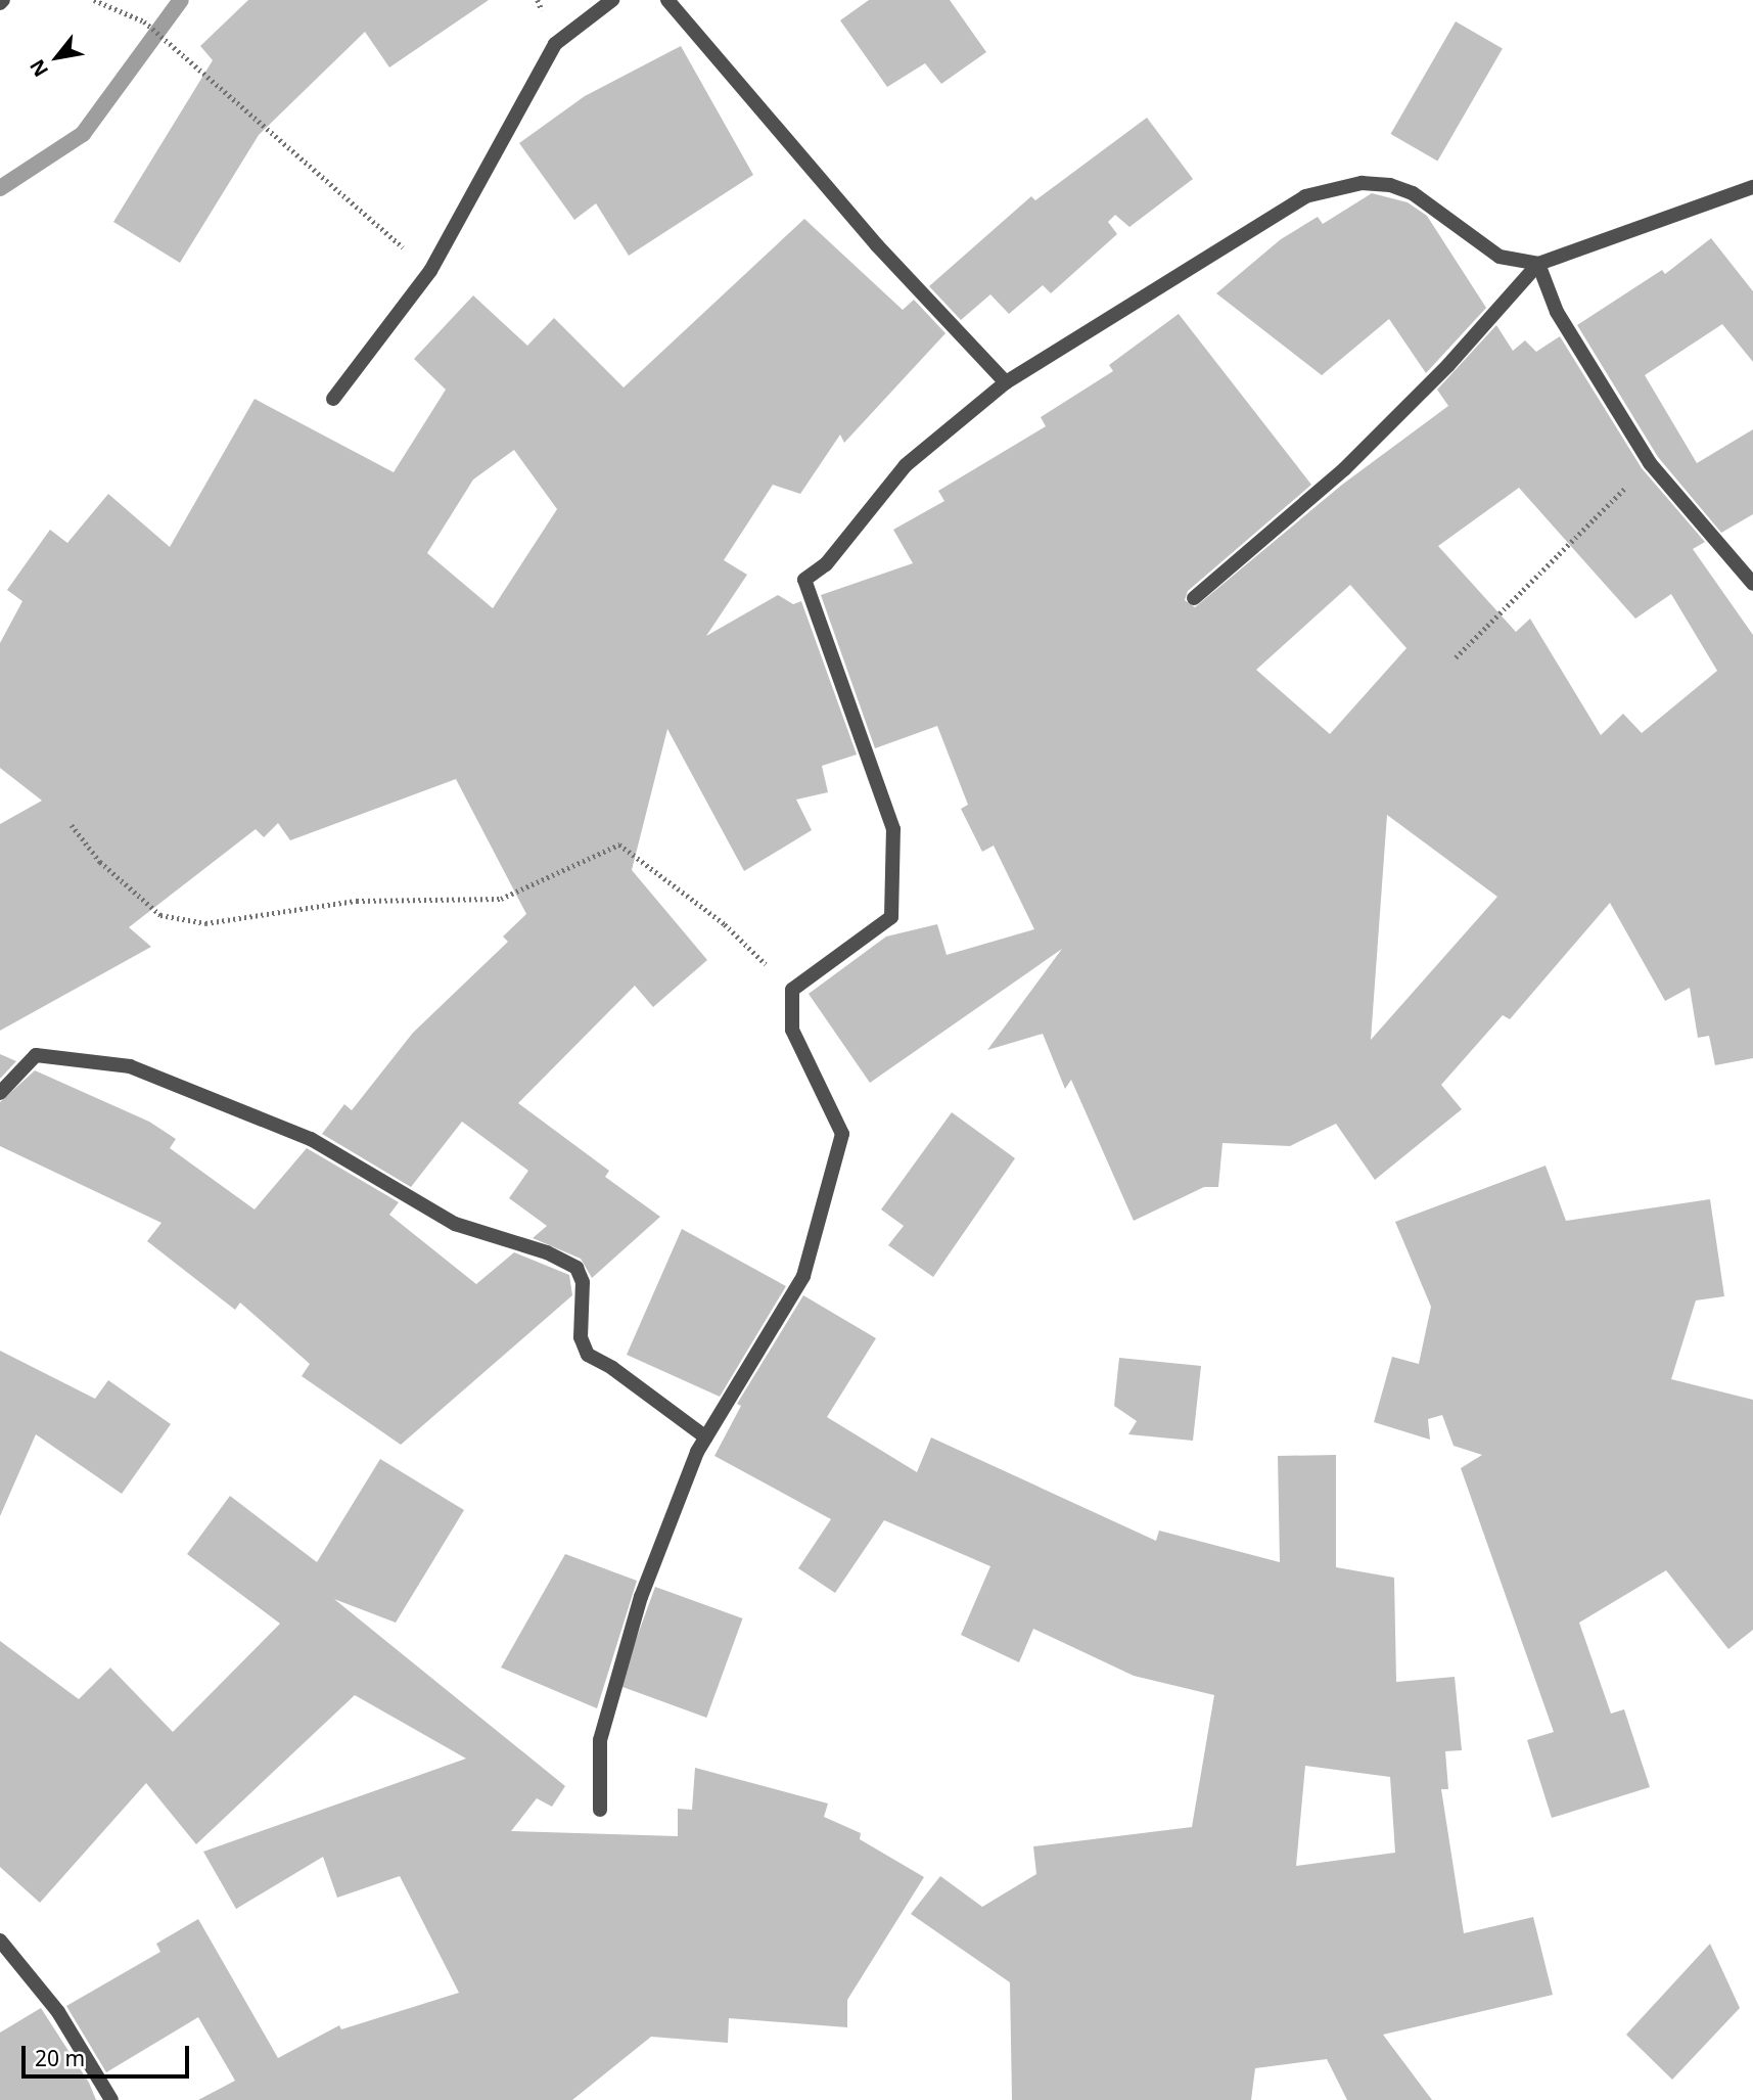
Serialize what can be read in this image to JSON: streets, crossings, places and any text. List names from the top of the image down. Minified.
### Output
{"scale_bar":"20 m","north":"bottom left"}
